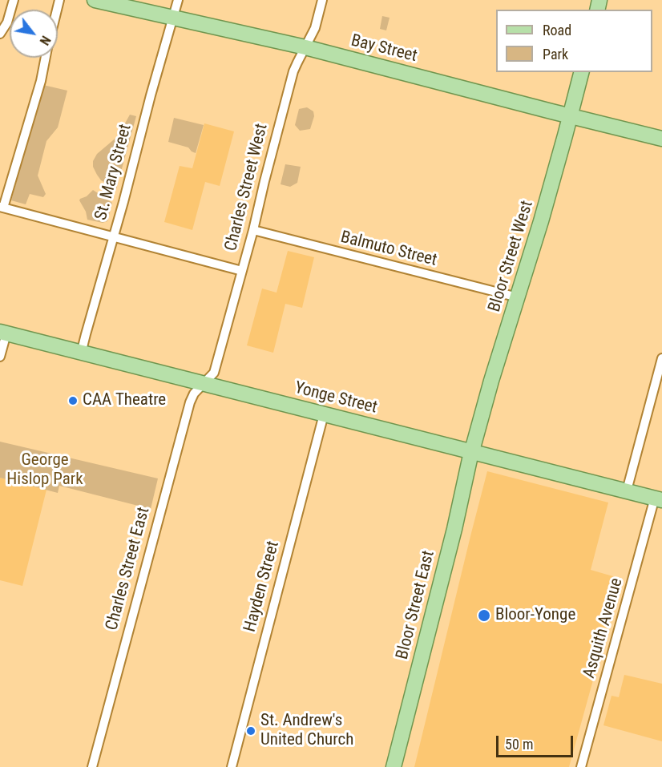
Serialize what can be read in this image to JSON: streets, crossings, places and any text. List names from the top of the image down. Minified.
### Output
{"streets":{"main road":["Bay Street","Bloor Street West","Yonge Street","Bloor Street East"],"street":["St. Mary Street","Charles Street West","Balmuto Street","Charles Street East","Hayden Street","Asquith Avenue"]},"crossings":[["Bay Street","St. Mary Street"],["Bay Street","Charles Street West"],["Bay Street","Bloor Street West"],["St. Mary Street","Yonge Street"],["Charles Street West","Balmuto Street"],["Charles Street West","Yonge Street"],["Charles Street West","Charles Street East"],["Balmuto Street","Bloor Street West"],["Bloor Street West","Yonge Street"],["Bloor Street West","Bloor Street East"],["Yonge Street","Charles Street East"],["Yonge Street","Hayden Street"],["Yonge Street","Bloor Street East"],["Yonge Street","Asquith Avenue"]],"parks":["George Hislop Park"],"places":["CAA Theatre","Bloor-Yonge","St. Andrew's United Church"],"legend":["Road","Park"],"scale_bar":"50 m","north":"bottom right"}
